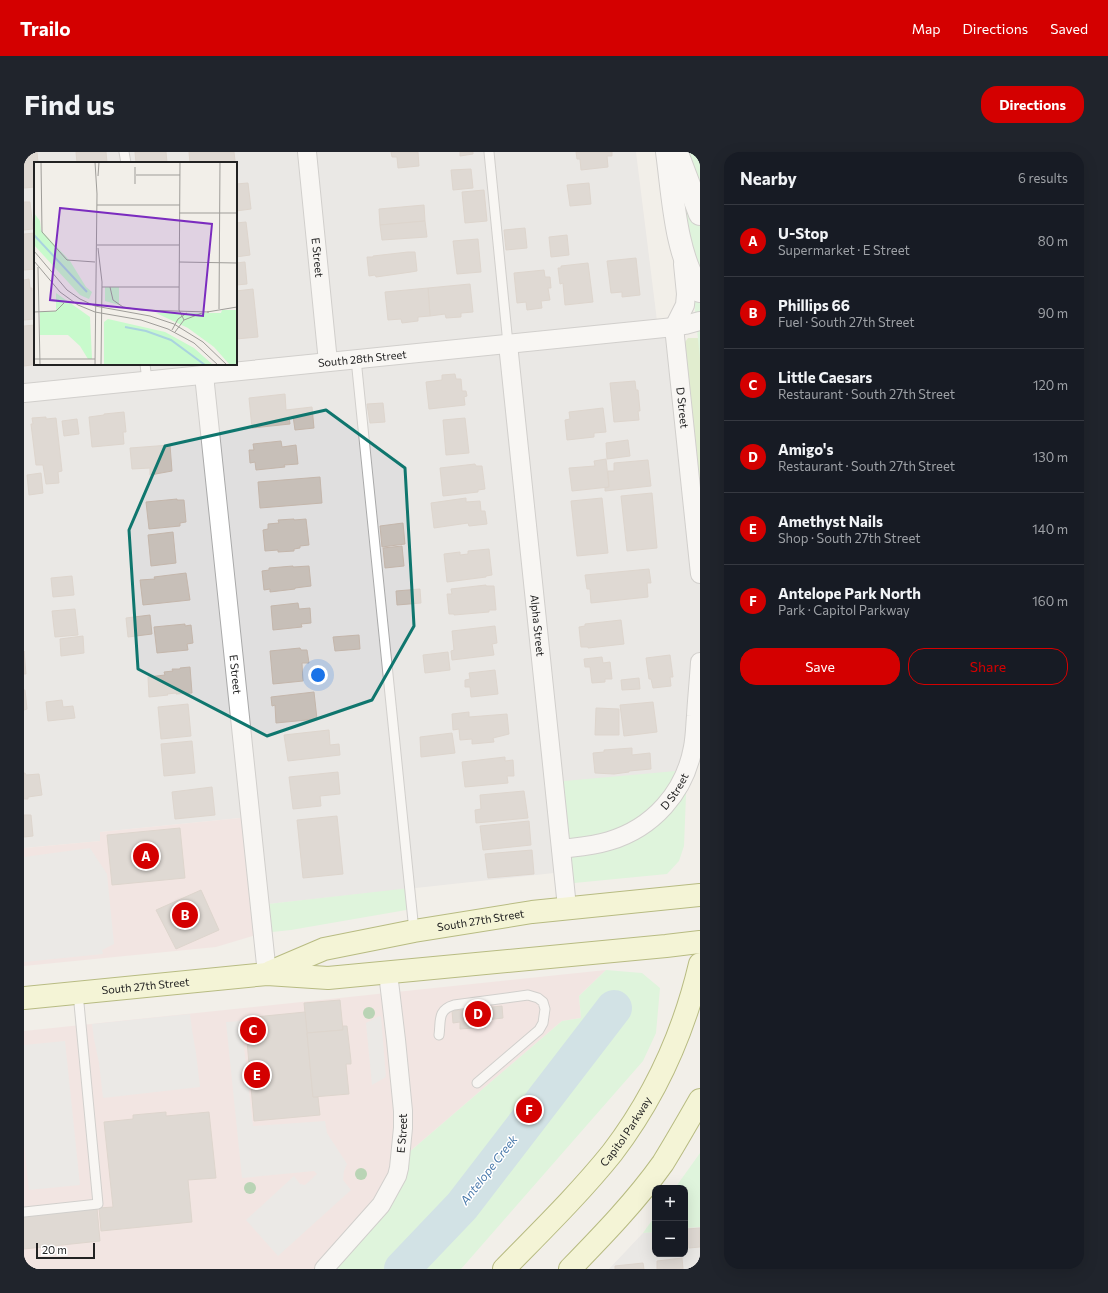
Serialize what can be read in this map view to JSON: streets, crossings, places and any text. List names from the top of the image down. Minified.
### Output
{"streets":{"main road":["South 27th Street","Capitol Parkway"],"street":["E Street","South 28th Street","D Street","Alpha Street"]},"crossings":[["E Street","South 28th Street"],["E Street","South 27th Street"],["South 28th Street","D Street"],["South 28th Street","Alpha Street"],["D Street","Alpha Street"],["Alpha Street","South 27th Street"]],"water":["Antelope Creek"],"scale_bar":"20 m","page":{"header":"Trailo","nav":["Map","Directions","Saved"],"buttons":["Directions",["Save","Share"]],"title":"Find us","heading":["Nearby","6 results"],"list":[{"mark":"A","name":"U-Stop","note":"Supermarket · E Street","value":"80 m"},{"mark":"B","name":"Phillips 66","note":"Fuel · South 27th Street","value":"90 m"},{"mark":"C","name":"Little Caesars","note":"Restaurant · South 27th Street","value":"120 m"},{"mark":"D","name":"Amigo's","note":"Restaurant · South 27th Street","value":"130 m"},{"mark":"E","name":"Amethyst Nails","note":"Shop · South 27th Street","value":"140 m"},{"mark":"F","name":"Antelope Park North","note":"Park · Capitol Parkway","value":"160 m"}],"pins":["A","B","D","C","E","F"],"map_buttons":["+","−"],"scale":"20 m"}}
